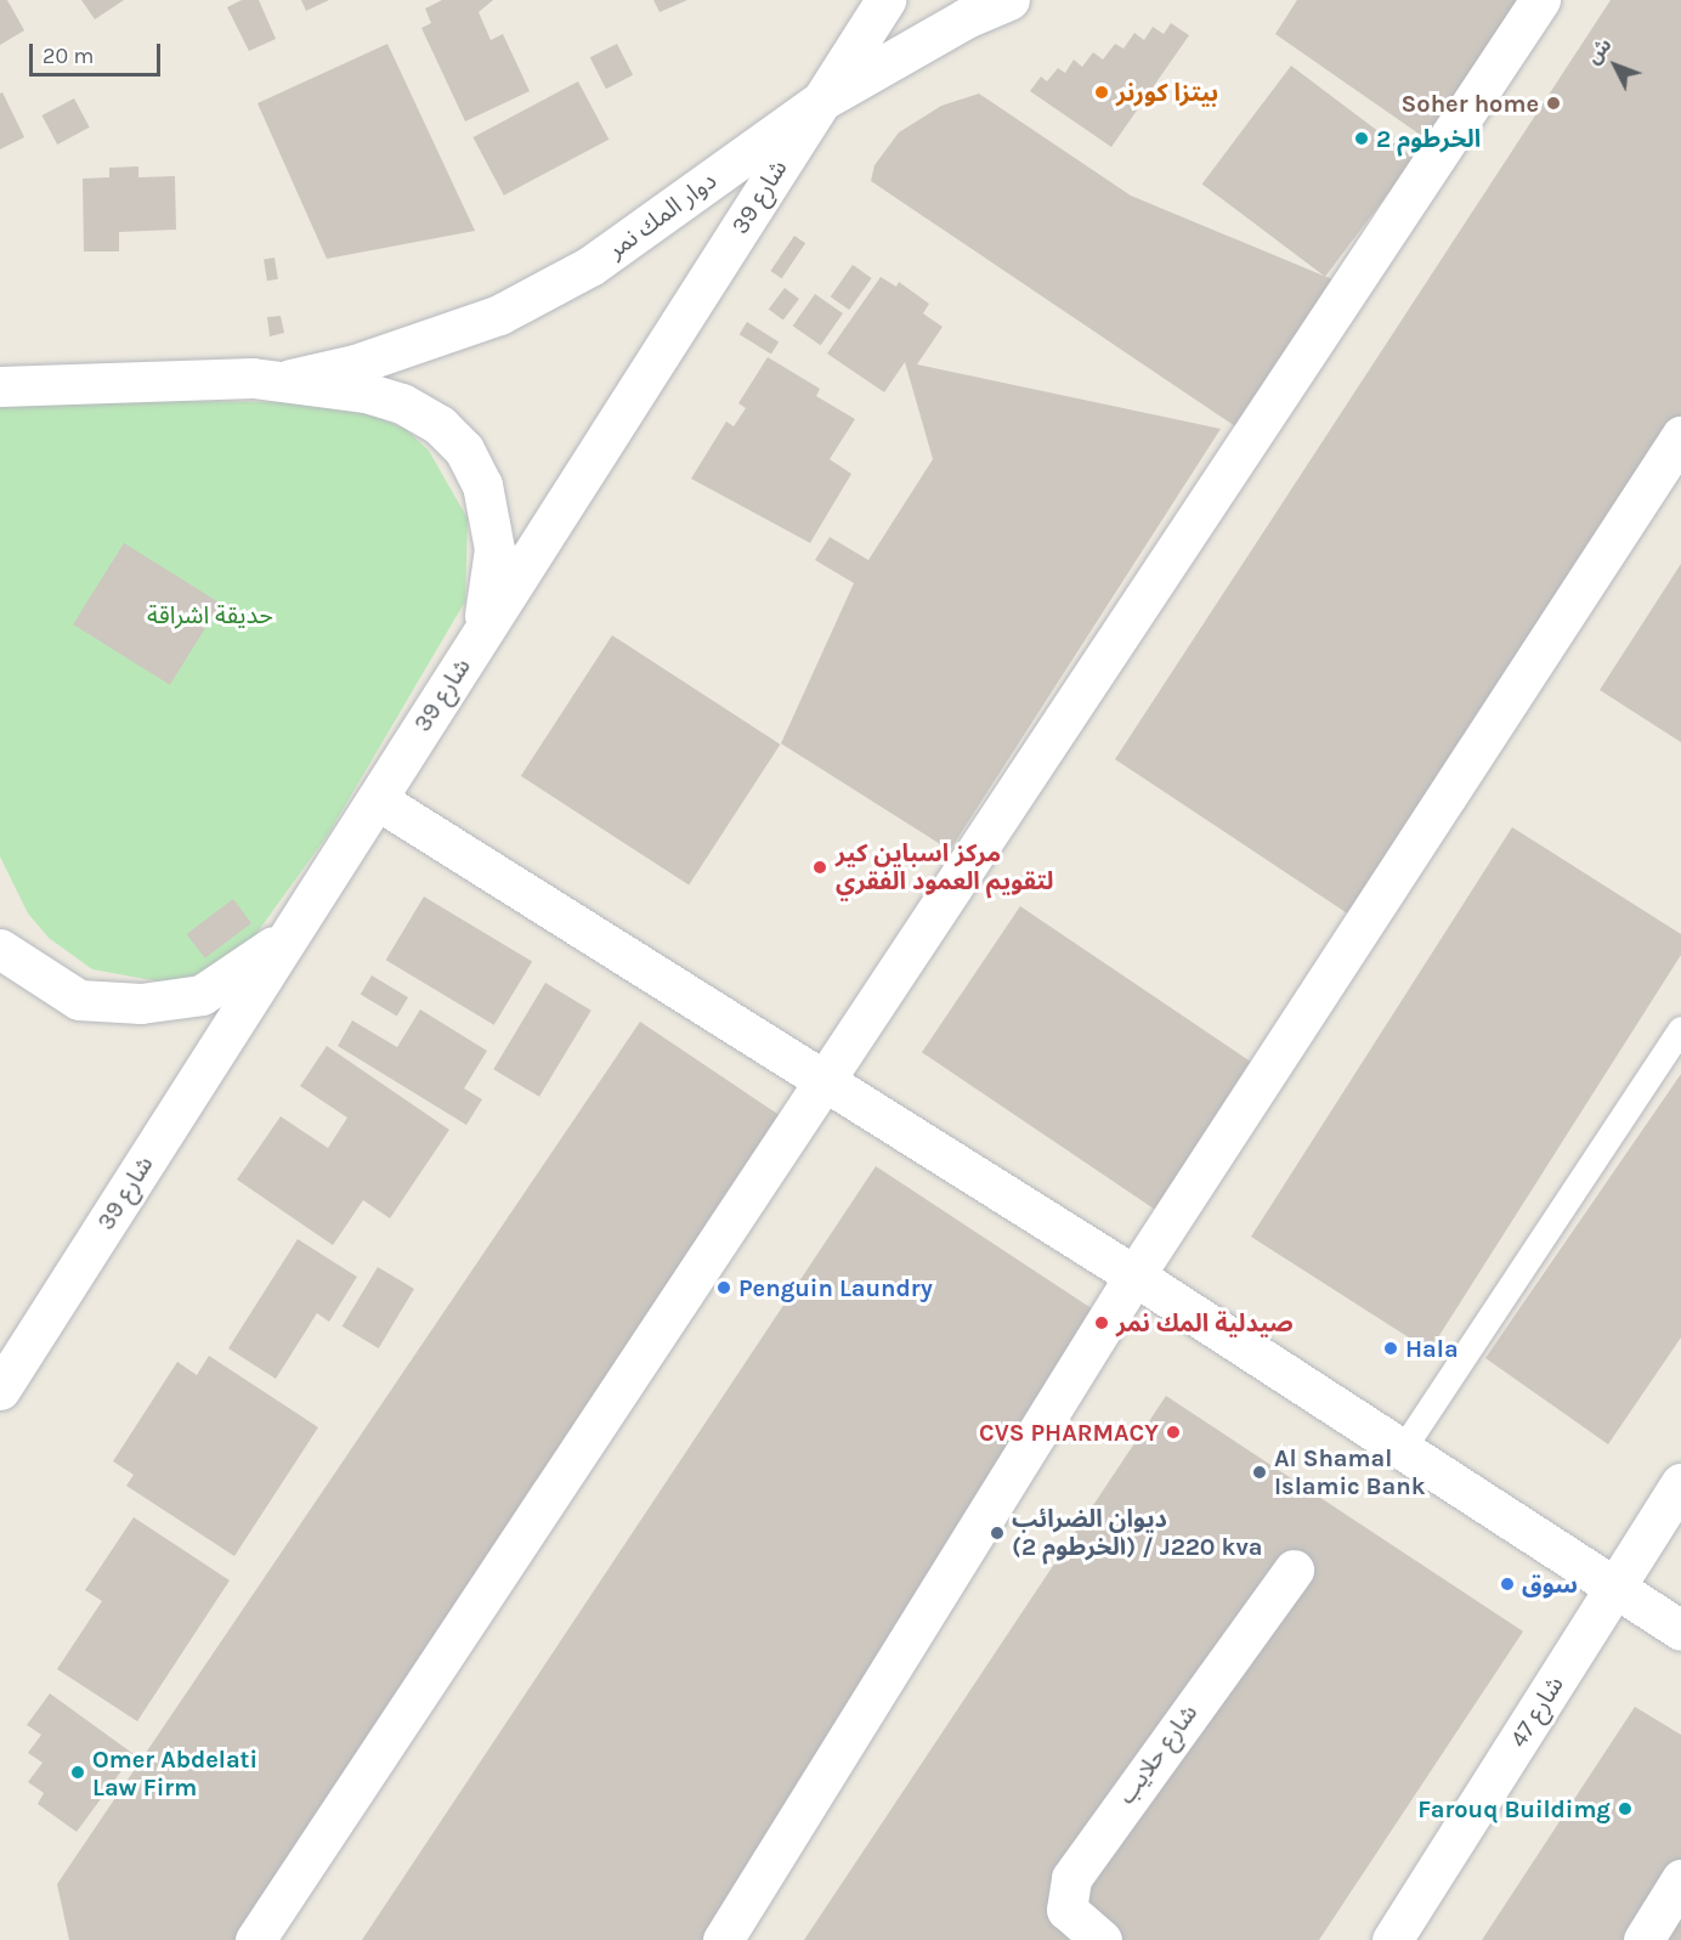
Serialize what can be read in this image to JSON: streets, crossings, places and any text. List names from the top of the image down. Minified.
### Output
{"streets":{"street":["شارع 39","دوار المك نمر","شارع 47","شارع حلايب"]},"crossings":[["شارع 39","دوار المك نمر"]],"parks":["حديقة اشراقة"],"places":["بيتزا كورنر","Soher home","الخرطوم 2","مركز اسباين كير لتقويم العمود الفقري","Penguin Laundry","صيدلية المك نمر","Hala","CVS PHARMACY","Al Shamal Islamic Bank","ديوان الضرائب (الخرطوم 2) / J220 kva","سوق","Omer Abdelati Law Firm","Farouq Buildimg"],"scale_bar":"20 m","north":"top left"}
